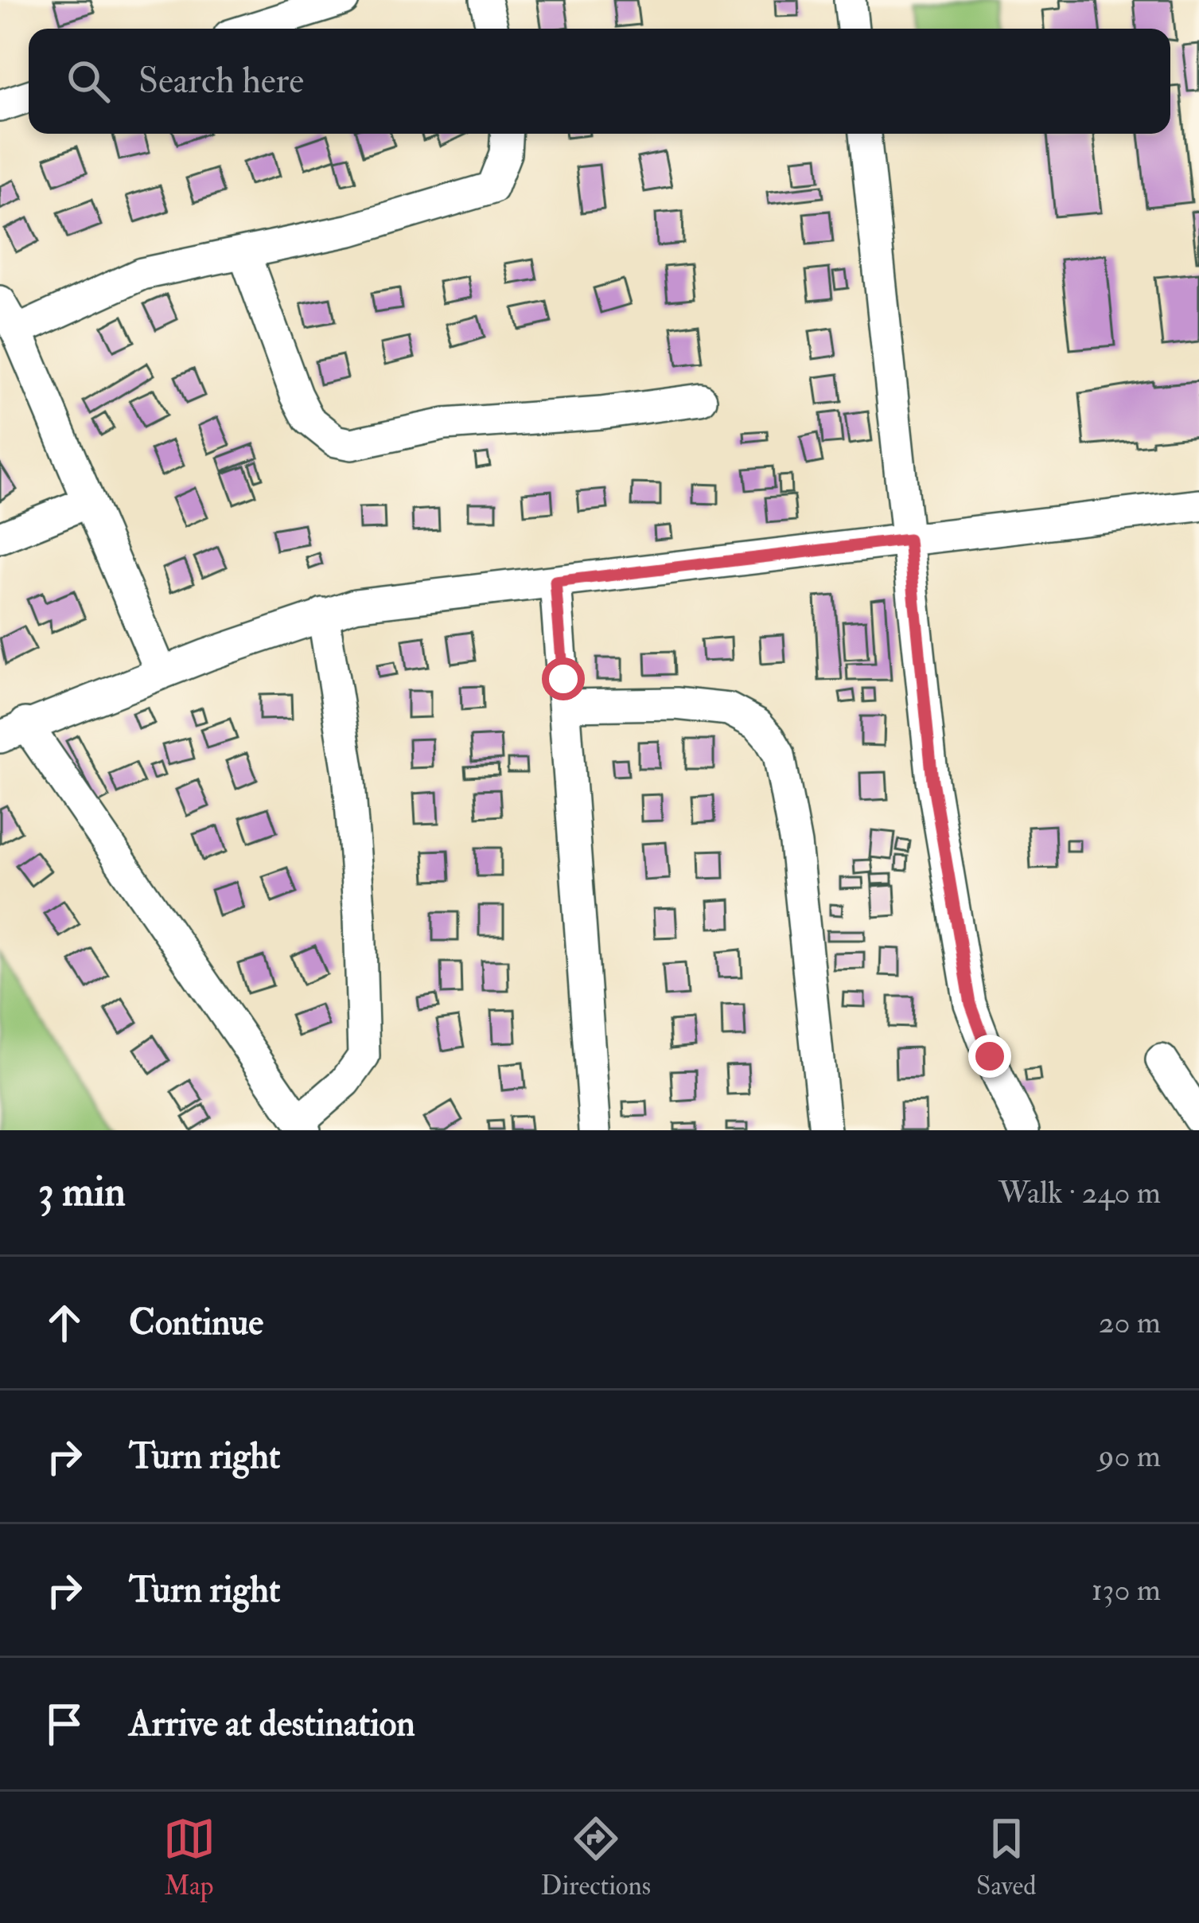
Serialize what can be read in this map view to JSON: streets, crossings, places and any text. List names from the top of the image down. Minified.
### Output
{"page":{"search":"Search here","heading":["3 min","Walk · 240 m"],"list":[["Continue","20 m"],["Turn right","90 m"],["Turn right","130 m"],"Arrive at destination"],"nav":["Map","Directions","Saved"]}}
